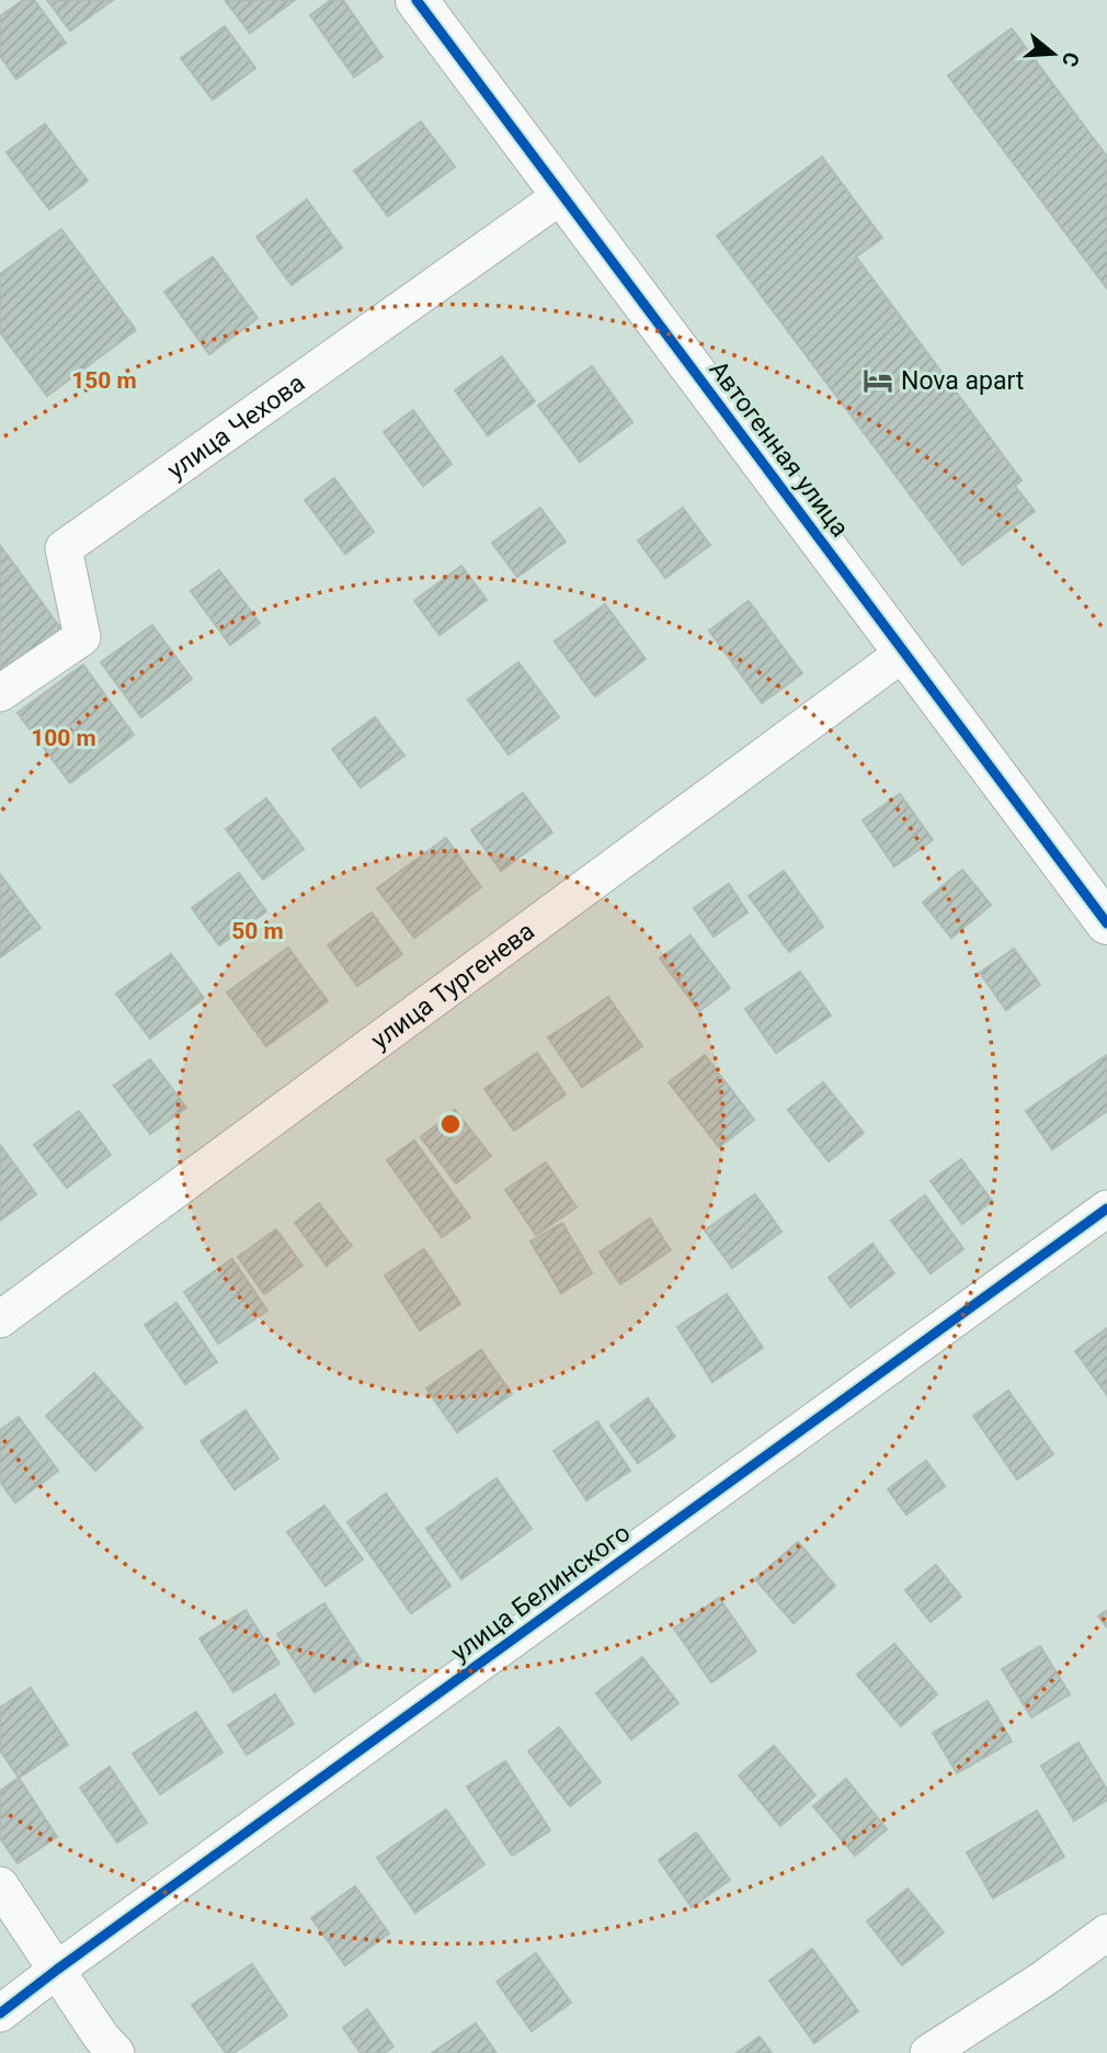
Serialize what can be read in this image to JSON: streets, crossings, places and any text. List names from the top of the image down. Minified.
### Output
{"streets":{"street":["улица Чехова","Автогенная улица","улица Тургенева","улица Белинского"]},"crossings":[["улица Чехова","Автогенная улица"],["Автогенная улица","улица Тургенева"]],"places":{"hotel":["Nova apart"]},"north":"right","rings":["150 m","100 m","50 m"]}
